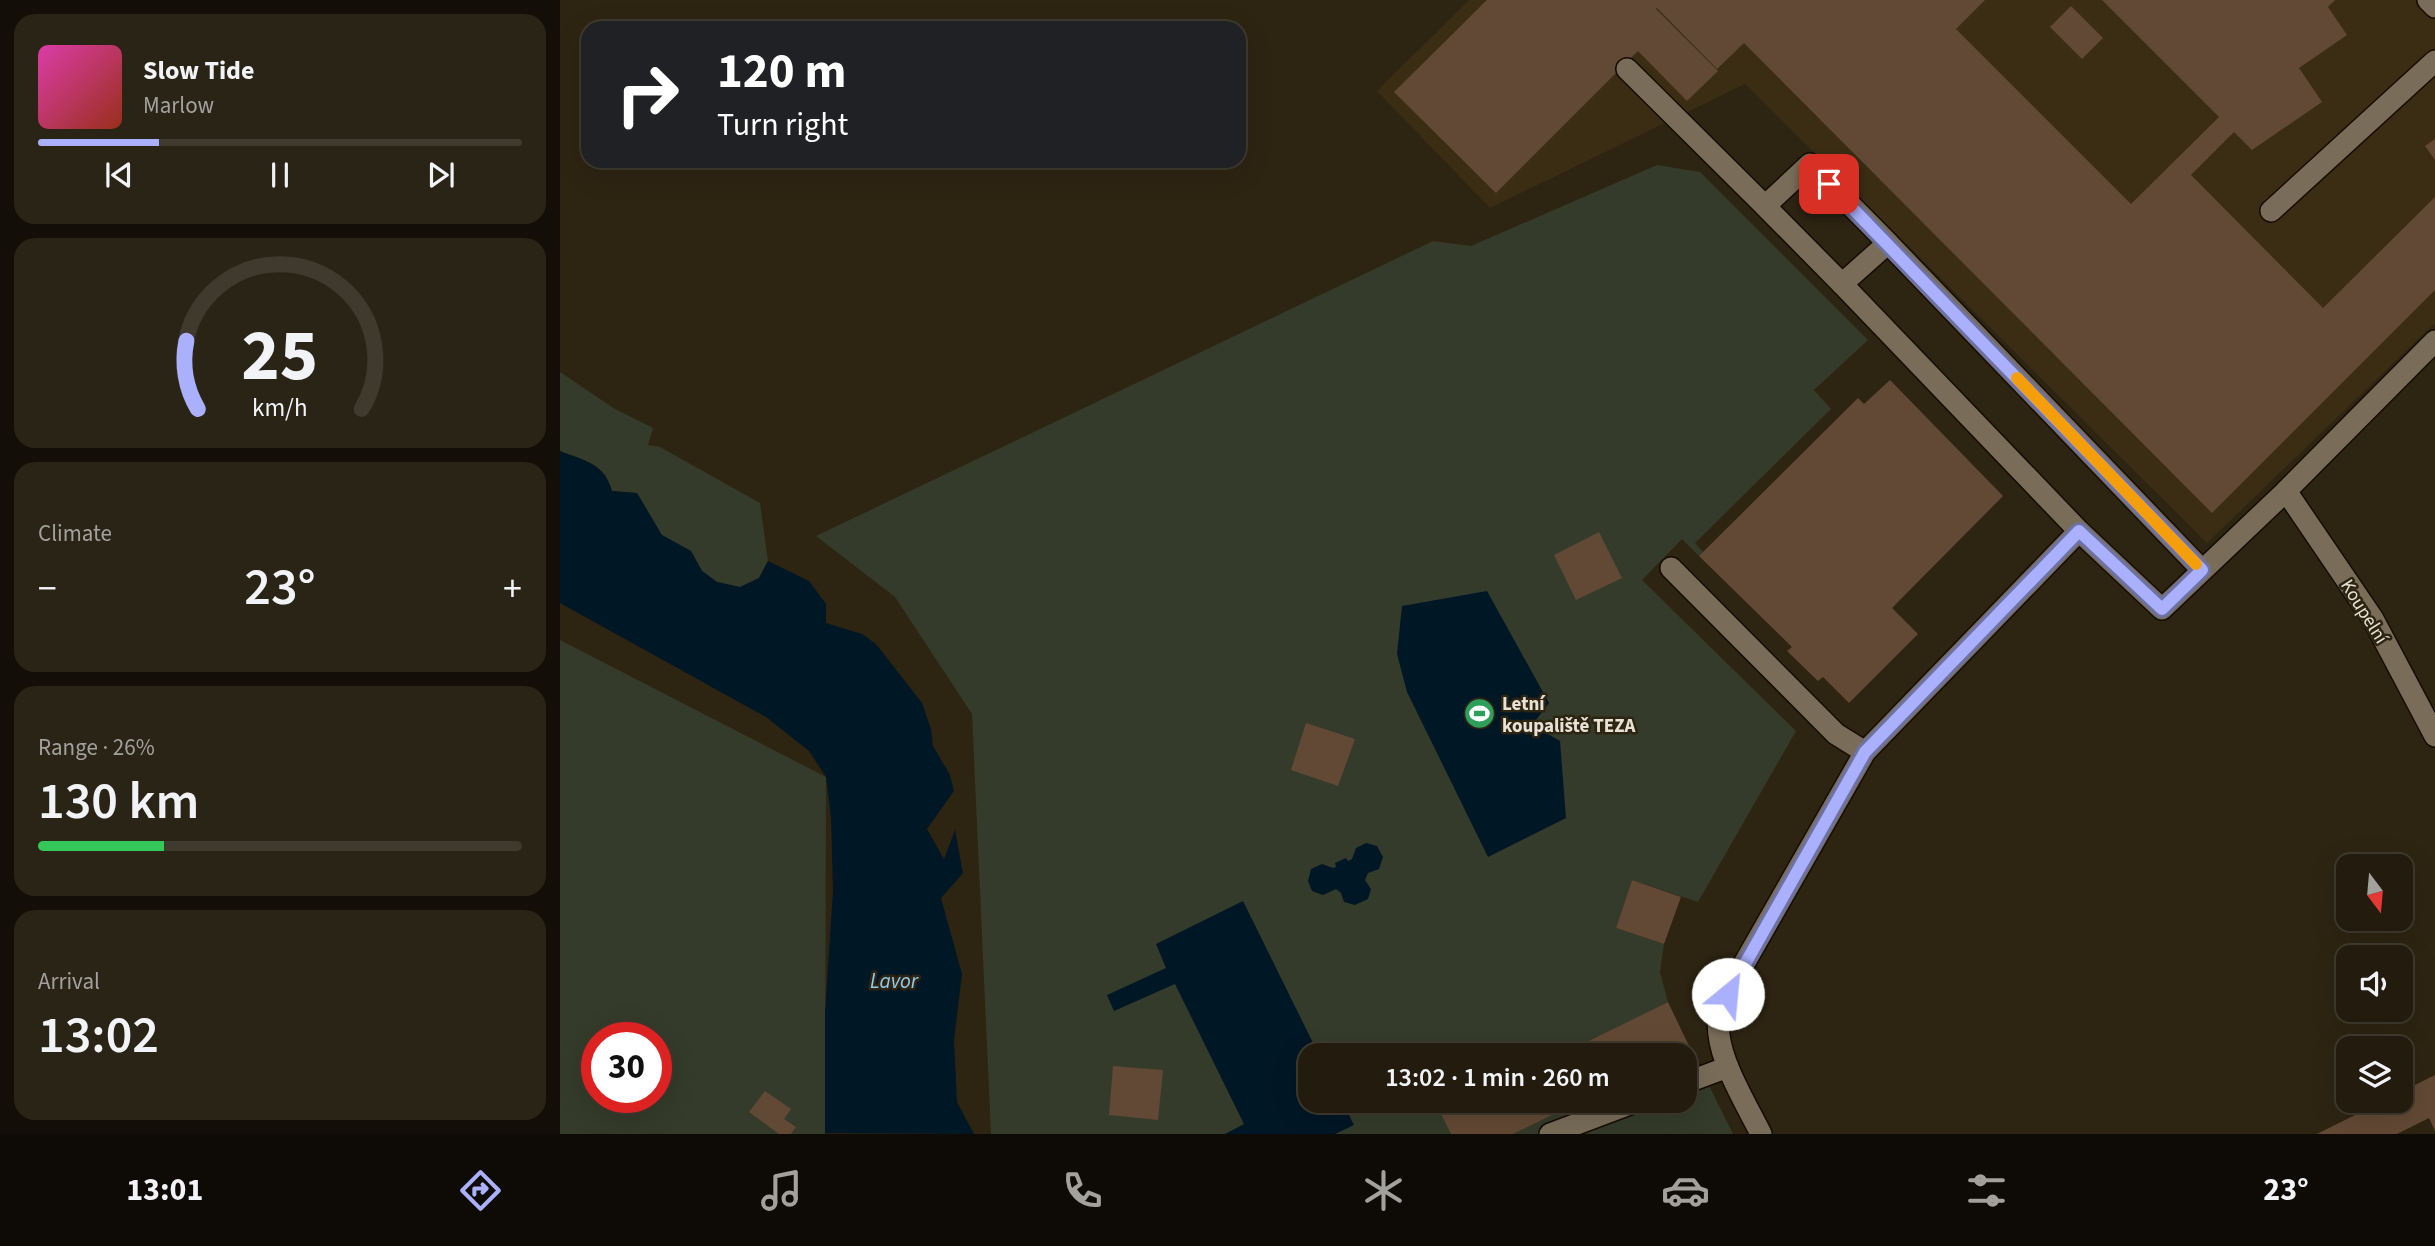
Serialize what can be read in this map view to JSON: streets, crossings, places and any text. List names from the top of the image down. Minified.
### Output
{"streets":{"street":["Koupelní"]},"water":["Lavor"],"places":{"sports":["Letní koupaliště TEZA"]},"north":"bottom","page":{"turn":["120 m","Turn right"],"song":["Slow Tide","Marlow"],"tile":["Climate",["Range · 26%","130 km"],["Arrival","13:02"]],"heat":["−","23°","+"],"limit":"30","trip":"13:02 · 1 min · 260 m","tabs":["13:01","23°"],"gauge":["25","km/h"]}}
